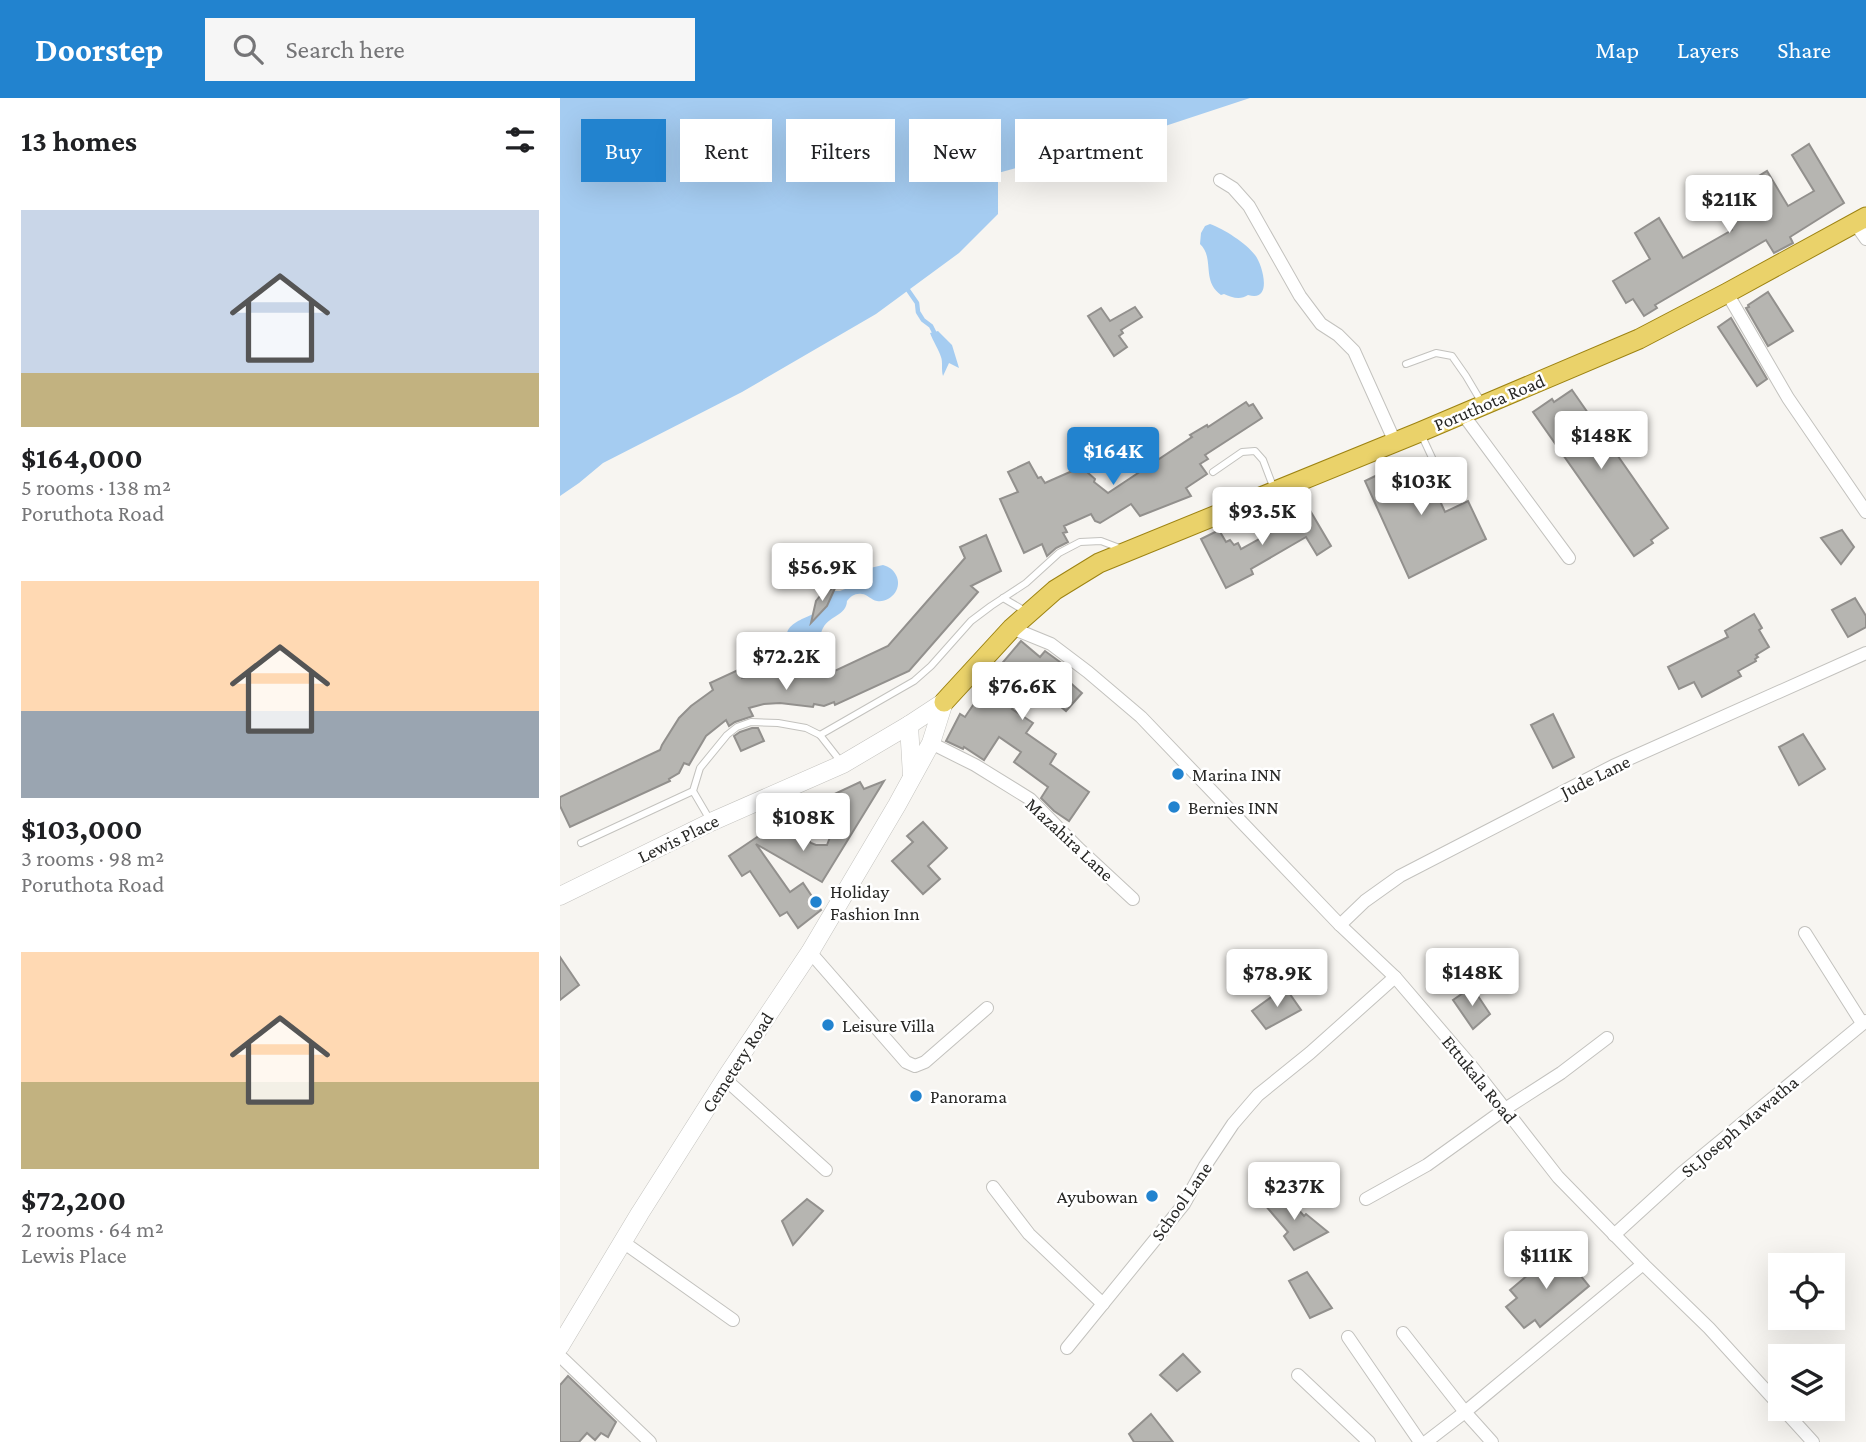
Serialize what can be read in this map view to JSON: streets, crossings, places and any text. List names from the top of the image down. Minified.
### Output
{"streets":{"main road":["Poruthota Road"],"street":["Jude Lane","Lewis Place","Mazahira Lane","Cemetery Road","Ettukala Road","St.Joseph Mawatha","School Lane"]},"crossings":[["Poruthota Road","Lewis Place"],["Poruthota Road","Cemetery Road"],["Poruthota Road","Ettukala Road"],["Jude Lane","Ettukala Road"],["Lewis Place","Cemetery Road"],["Mazahira Lane","Cemetery Road"],["Ettukala Road","St.Joseph Mawatha"],["Ettukala Road","School Lane"]],"places":["Marina INN","Bernies INN","Holiday Fashion Inn","Leisure Villa","Panorama","Ayubowan"],"page":{"header":"Doorstep","search":"Search here","nav":["Map","Layers","Share"],"heading":"13 homes","chip":["Buy","Rent","Filters","New","Apartment"],"price":["$211K","$148K","$164K","$103K","$93.5K","$56.9K","$72.2K","$76.6K","$108K","$148K","$78.9K","$237K","$111K"],"list":[{"name":"$164,000","note":"5 rooms · 138 m² · Poruthota Road"},{"name":"$103,000","note":"3 rooms · 98 m² · Poruthota Road"},{"name":"$72,200","note":"2 rooms · 64 m² · Lewis Place"}]}}
